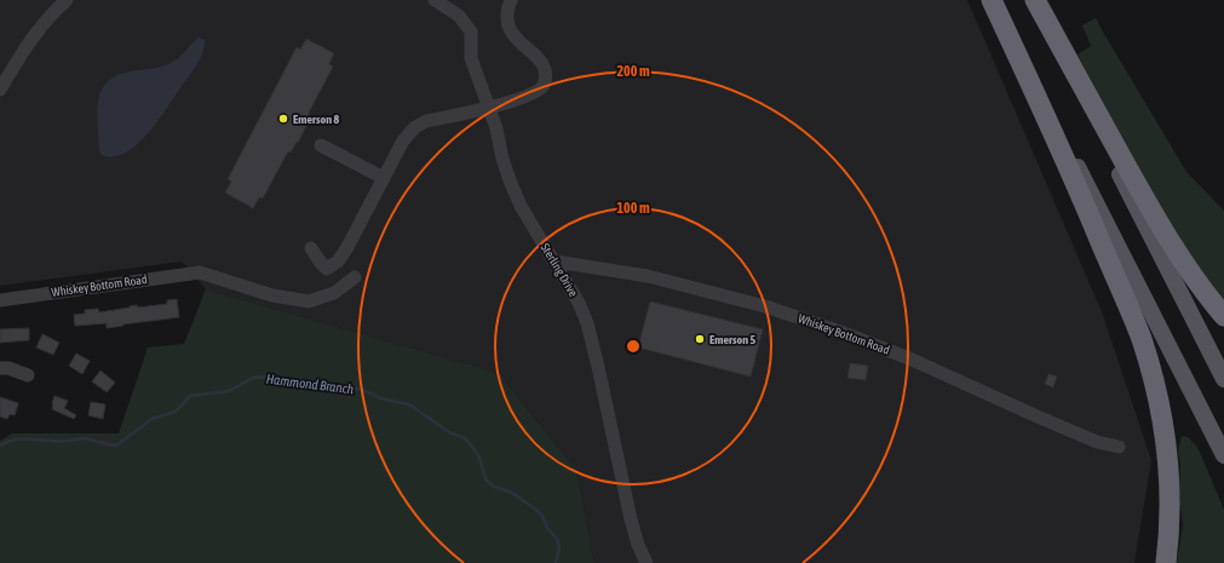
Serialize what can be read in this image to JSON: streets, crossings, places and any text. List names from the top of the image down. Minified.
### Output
{"streets":{"street":["Sterling Drive","Whiskey Bottom Road"]},"crossings":[["Sterling Drive","Whiskey Bottom Road"]],"water":["Hammond Branch"],"places":["Emerson 8","Emerson 5"],"rings":["200 m","100 m"]}
